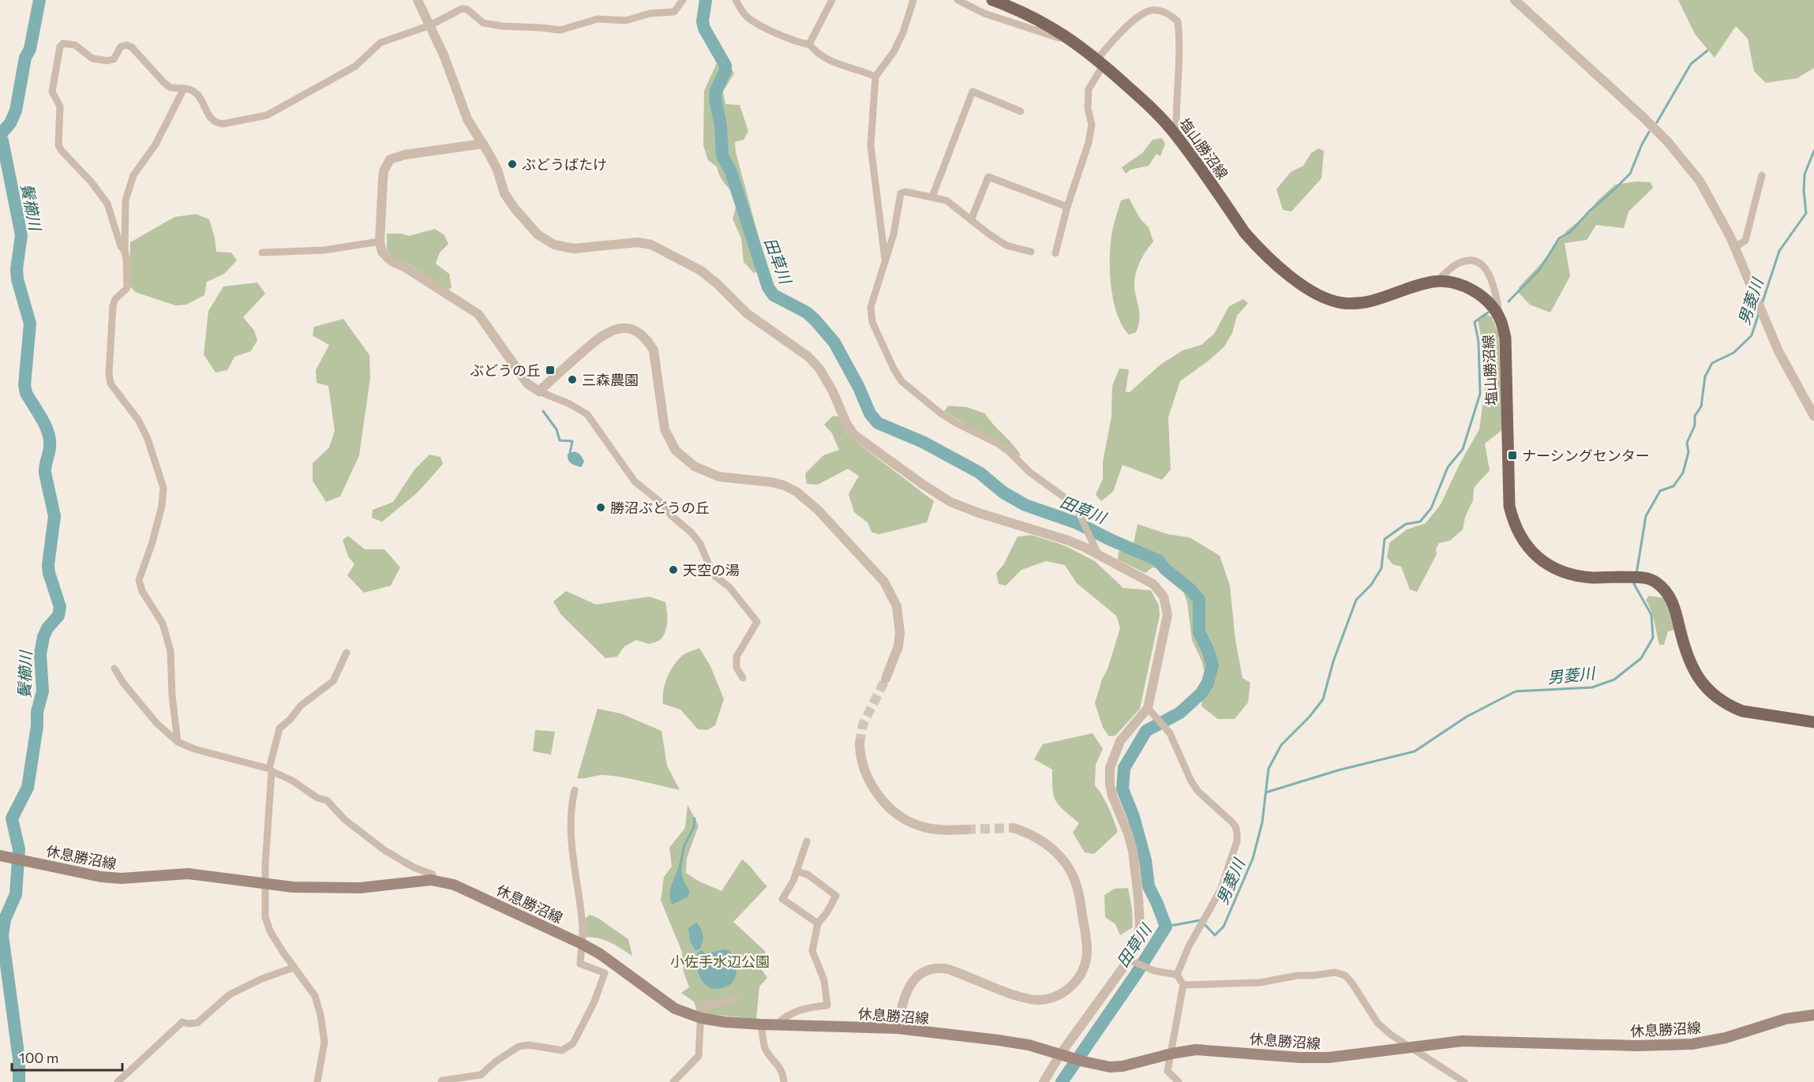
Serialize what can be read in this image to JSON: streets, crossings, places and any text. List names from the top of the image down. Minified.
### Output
{"streets":{"main road":["塩山勝沼線","休息勝沼線"]},"water":["鬢櫛川","田草川","男菱川"],"parks":["小佐手水辺公園"],"places":{"other":["ぶどうばたけ","三森農園","勝沼ぶどうの丘","天空の湯"],"transit":["ぶどうの丘","ナーシングセンター"]},"scale_bar":"100 m"}
